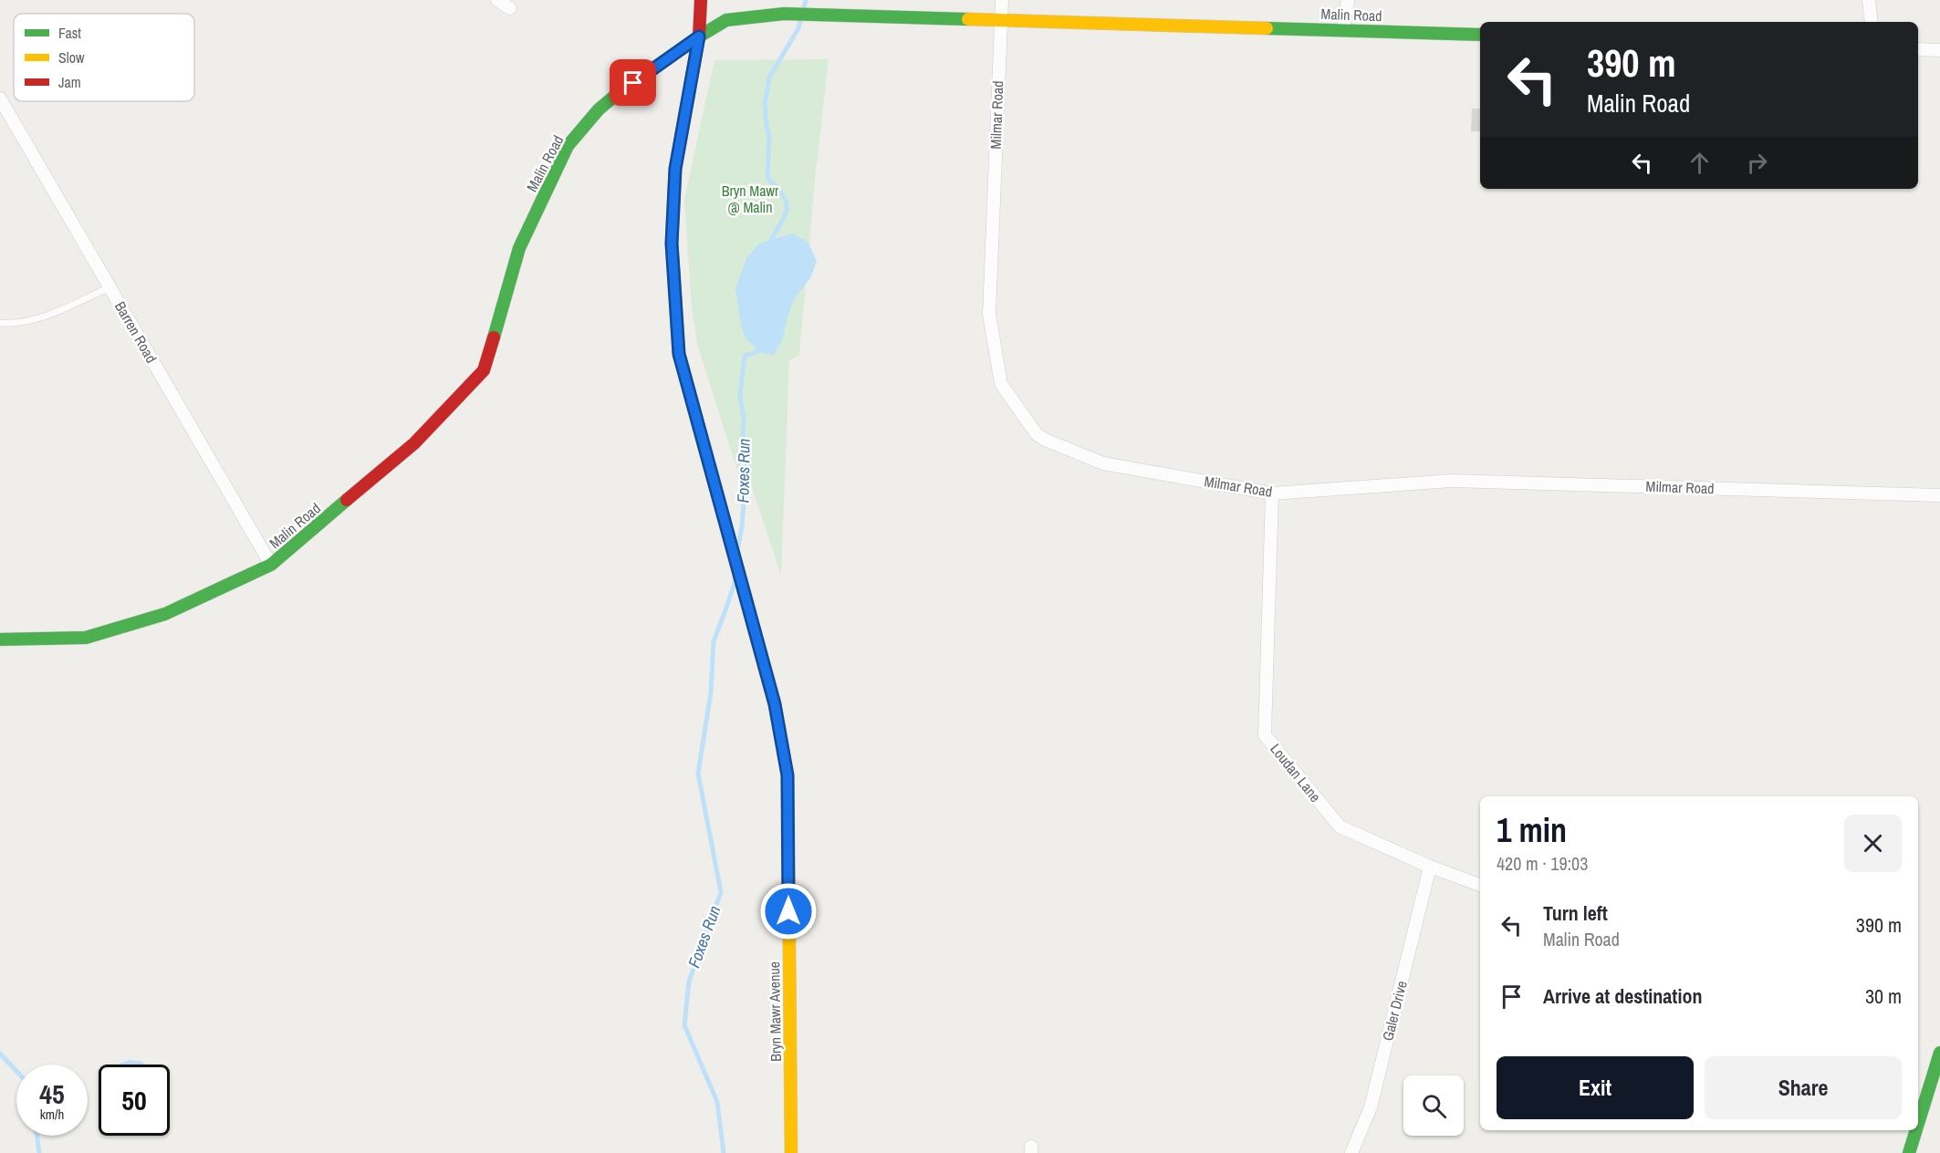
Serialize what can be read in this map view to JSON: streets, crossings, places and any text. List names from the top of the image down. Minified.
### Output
{"streets":{"street":["Malin Road","Milmar Road","Barren Road","Loudan Lane","Galer Drive","Bryn Mawr Avenue"]},"crossings":[["Malin Road","Milmar Road"],["Malin Road","Barren Road"],["Malin Road","Bryn Mawr Avenue"],["Milmar Road","Loudan Lane"],["Loudan Lane","Galer Drive"]],"water":["Foxes Run"],"parks":["Bryn Mawr @ Malin"],"legend":["Fast","Slow","Jam"],"page":{"turn":["390 m","Malin Road"],"heading":["1 min","420 m · 19:03"],"list":[{"name":"Turn left","note":"Malin Road","value":"390 m"},{"name":"Arrive at destination","value":"30 m"}],"buttons":["Exit","Share"],"speed":"45 km/h","limit":"50"}}
